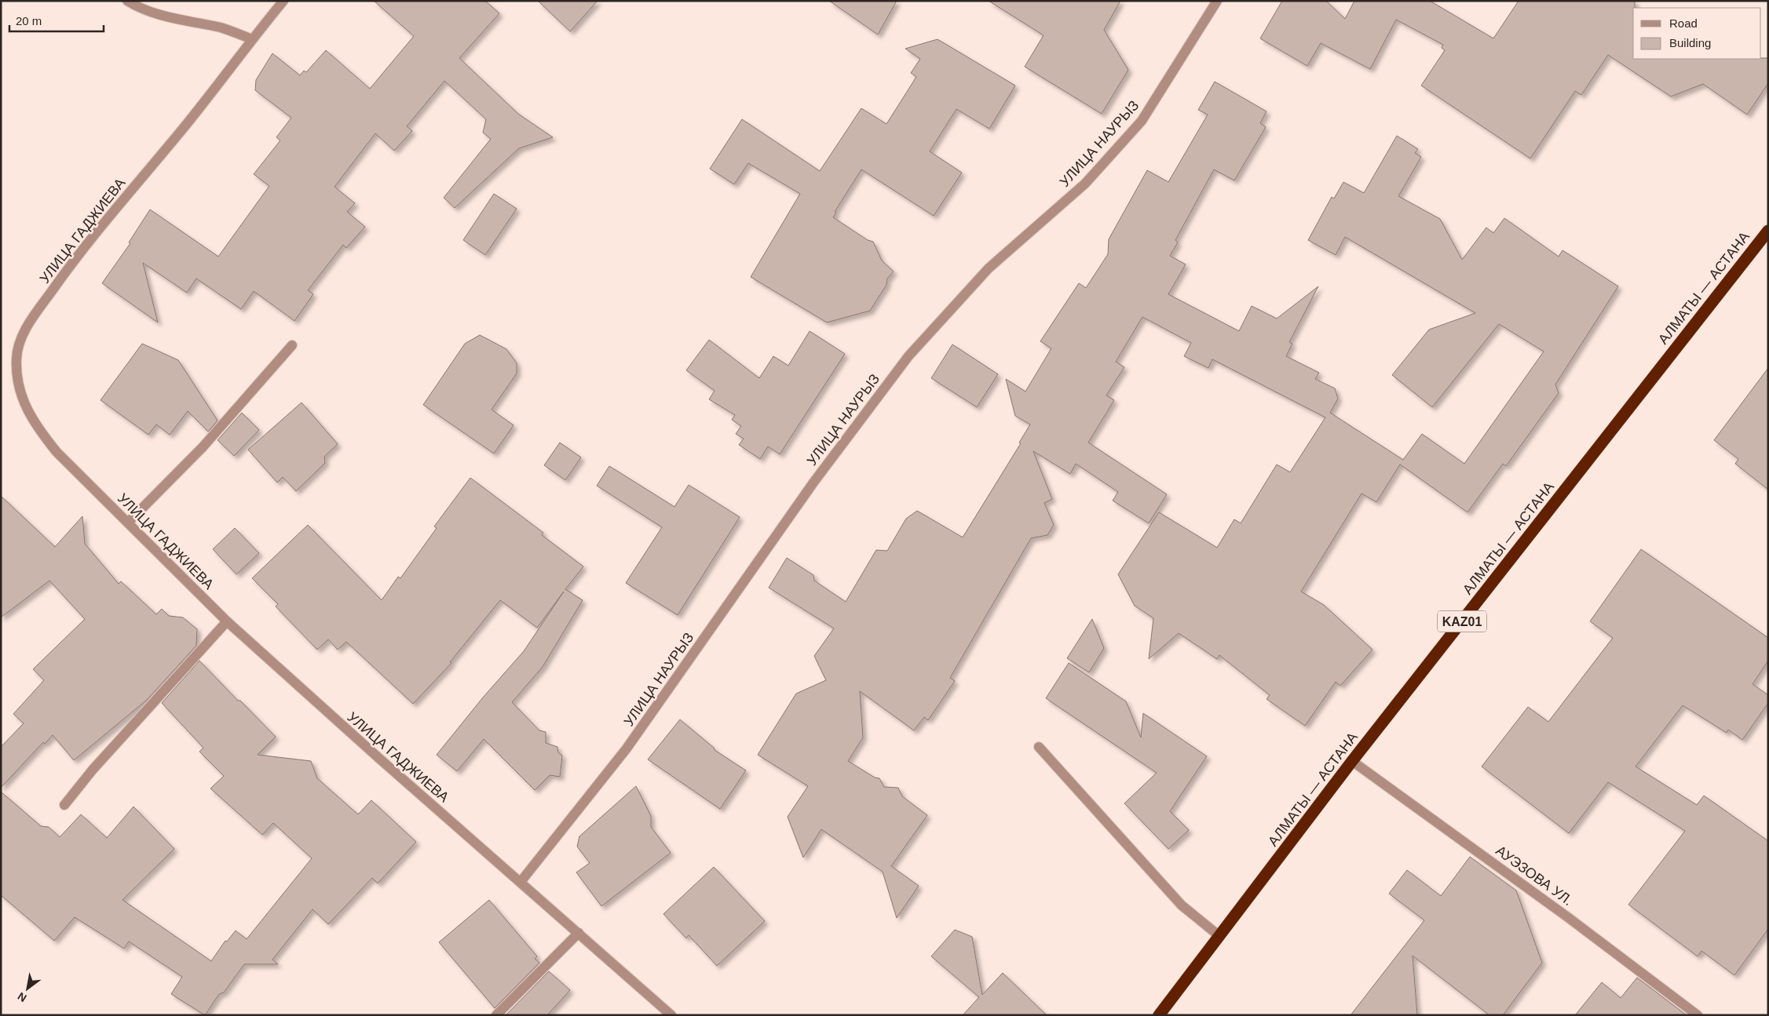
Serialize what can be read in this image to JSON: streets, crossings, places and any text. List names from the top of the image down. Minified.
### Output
{"streets":{"highway":["АЛМАТЫ — АСТАНА","KАZ01"],"street":["УЛИЦА НАУРЫЗ","УЛИЦА ГАДЖИЕВА","АУЭЗОВА УЛ."]},"crossings":[["УЛИЦА НАУРЫЗ","УЛИЦА ГАДЖИЕВА"],["АЛМАТЫ — АСТАНА","АУЭЗОВА УЛ."]],"legend":["Road","Building"],"scale_bar":"20 m","north":"bottom left"}
